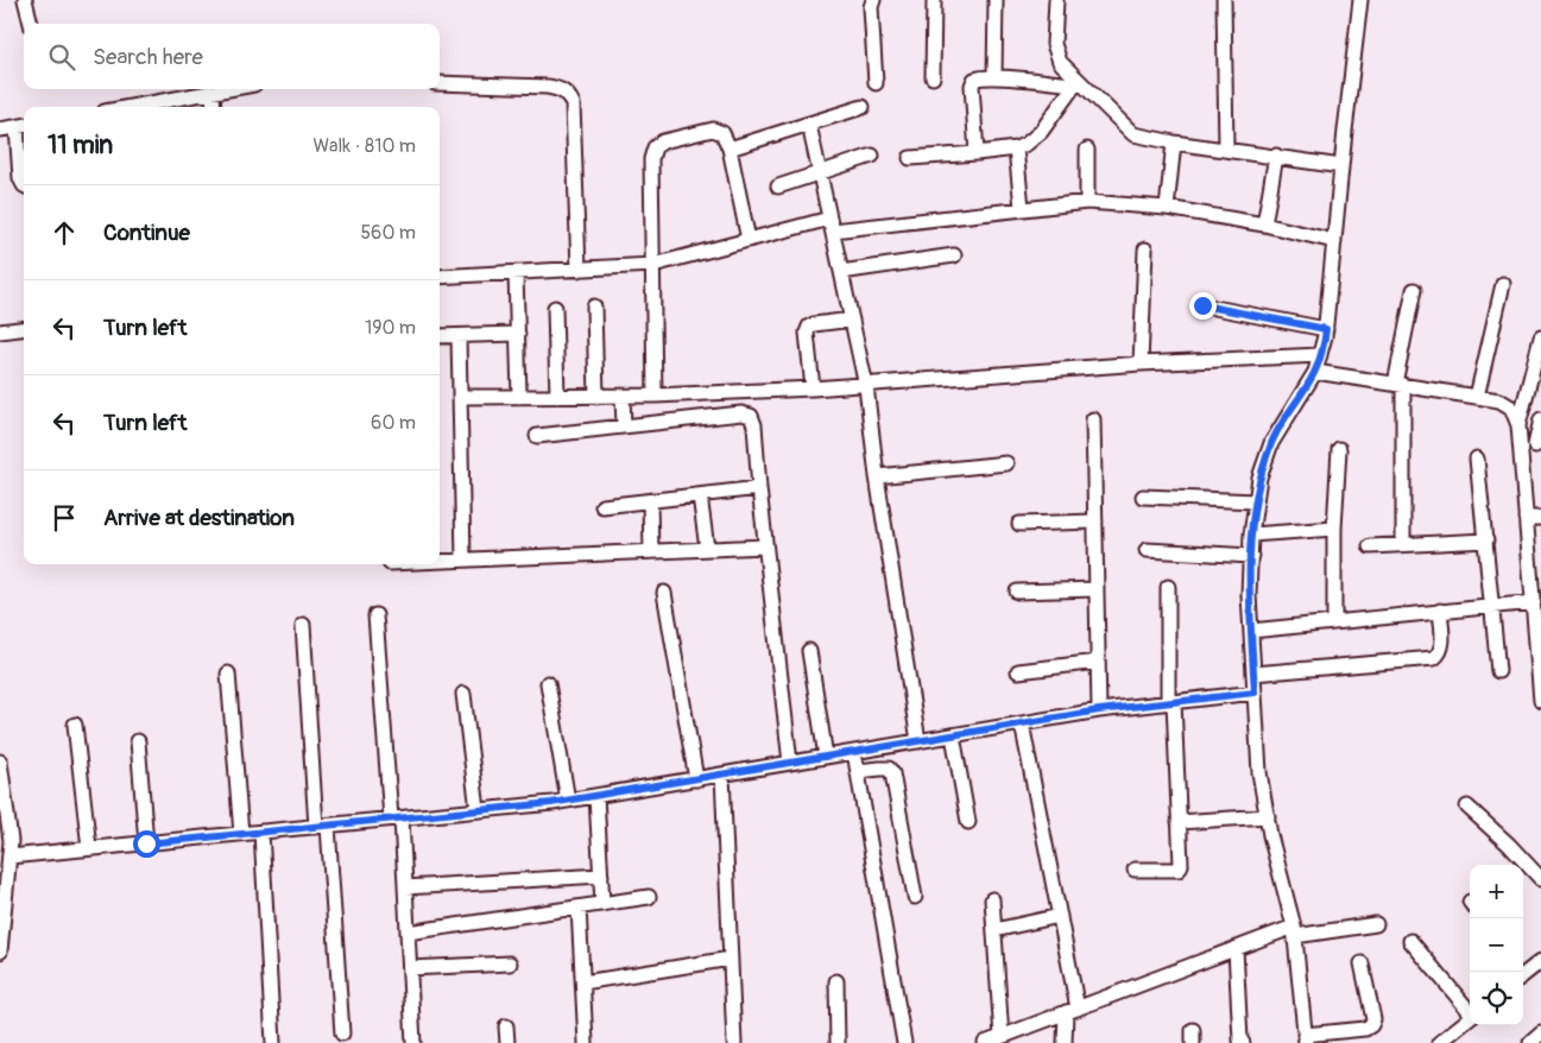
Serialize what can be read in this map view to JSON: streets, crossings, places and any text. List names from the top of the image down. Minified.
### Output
{"page":{"search":"Search here","heading":["11 min","Walk · 810 m"],"list":[["Continue","560 m"],["Turn left","190 m"],["Turn left","60 m"],"Arrive at destination"],"map_buttons":["+","−"]}}
